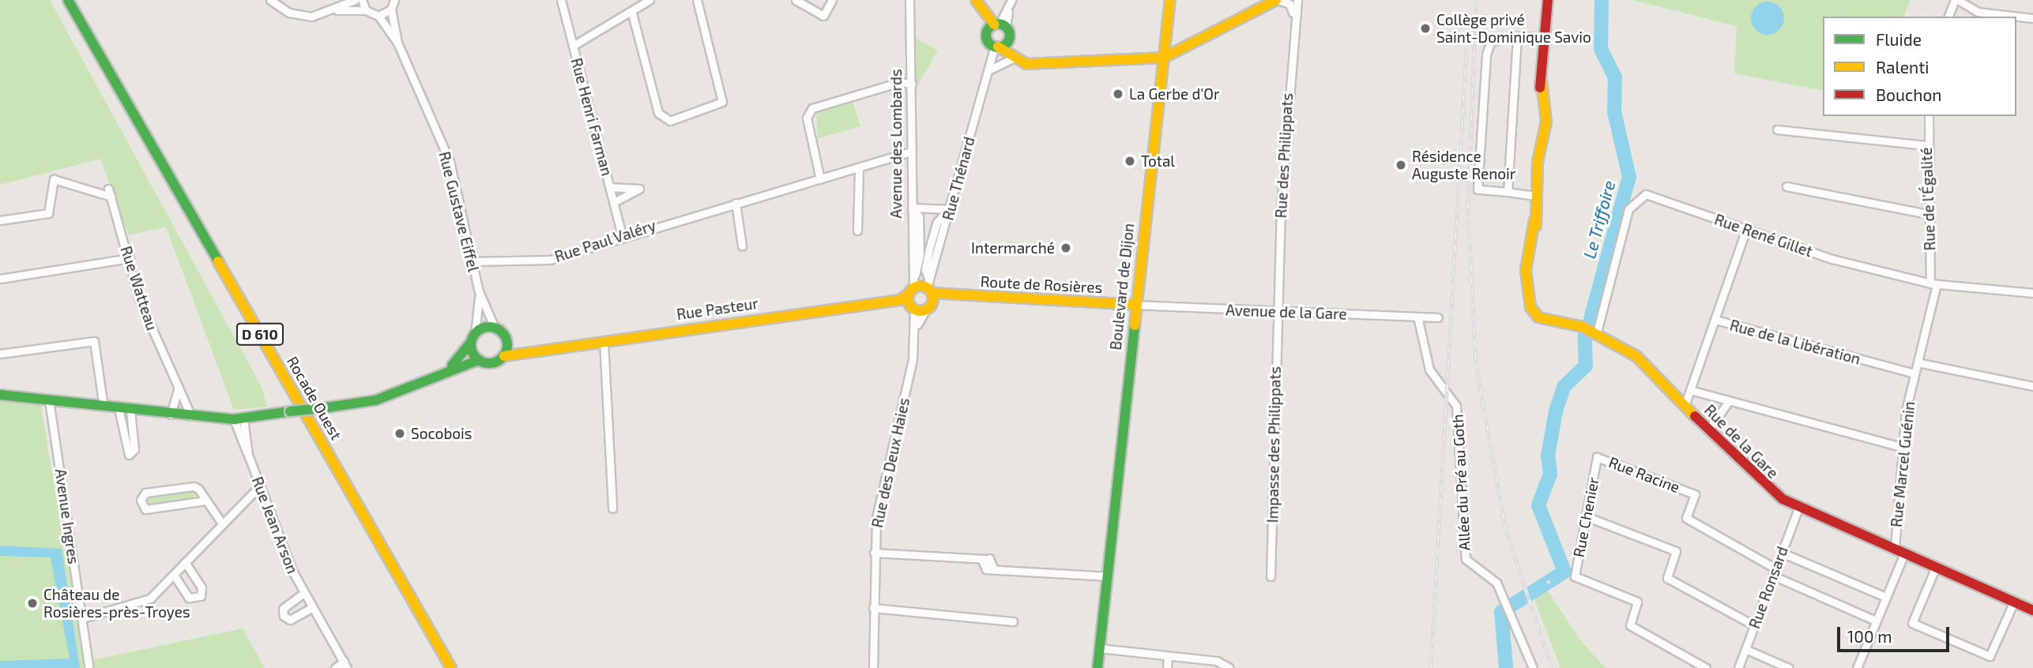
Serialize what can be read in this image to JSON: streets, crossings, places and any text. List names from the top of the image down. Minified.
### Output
{"streets":{"street":["Rue Henri Farman","Avenue des Lombards","Rue des Philippats","Rue Thénard","Rue de l'Égalité","Rue Gustave Eiffel","Rue René Gillet","Rue Paul Valéry","Route de Rosières","Boulevard de Dijon","Rue Watteau","Rue Pasteur","Avenue de la Gare","D 610","Rue de la Libération","Rocade Ouest","Rue de la Gare","Impasse des Philippats","Rue des Deux Haies","Rue Marcel Guénin","Rue Racine","Allée du Pré au Goth","Avenue Ingres","Rue Chenier","Rue Jean Arson","Rue Ronsard"]},"crossings":[["Rue Henri Farman","Rue Paul Valéry"],["Avenue des Lombards","Rue Paul Valéry"],["Avenue des Lombards","Rue Pasteur"],["Avenue des Lombards","Rue des Deux Haies"],["Rue des Philippats","Avenue de la Gare"],["Rue des Philippats","Impasse des Philippats"],["Rue Thénard","Route de Rosières"],["Rue Thénard","Rue des Deux Haies"],["Rue de l'Égalité","Rue René Gillet"],["Rue de l'Égalité","Rue Marcel Guénin"],["Rue Gustave Eiffel","Rue Paul Valéry"],["Rue Gustave Eiffel","Rue Pasteur"],["Rue René Gillet","Rue de la Gare"],["Rue René Gillet","Rue Marcel Guénin"],["Route de Rosières","Boulevard de Dijon"],["Route de Rosières","Avenue de la Gare"],["Route de Rosières","Rue des Deux Haies"],["Boulevard de Dijon","Avenue de la Gare"],["Rue Pasteur","Rue des Deux Haies"],["Avenue de la Gare","Impasse des Philippats"],["Avenue de la Gare","Allée du Pré au Goth"],["Rue de la Libération","Rue de la Gare"],["Rue de la Libération","Rue Marcel Guénin"],["Rue de la Gare","Rue Marcel Guénin"],["Rue de la Gare","Rue Ronsard"],["Rue Racine","Rue Chenier"],["Rue Racine","Rue Ronsard"]],"water":["Le Triffoire"],"places":["Collège privé Saint-Dominique Savio","La Gerbe d'Or","Total","Résidence Auguste Renoir","Intermarché","Socobois","Château de Rosières-près-Troyes"],"legend":["Fluide","Ralenti","Bouchon"],"scale_bar":"100 m"}
